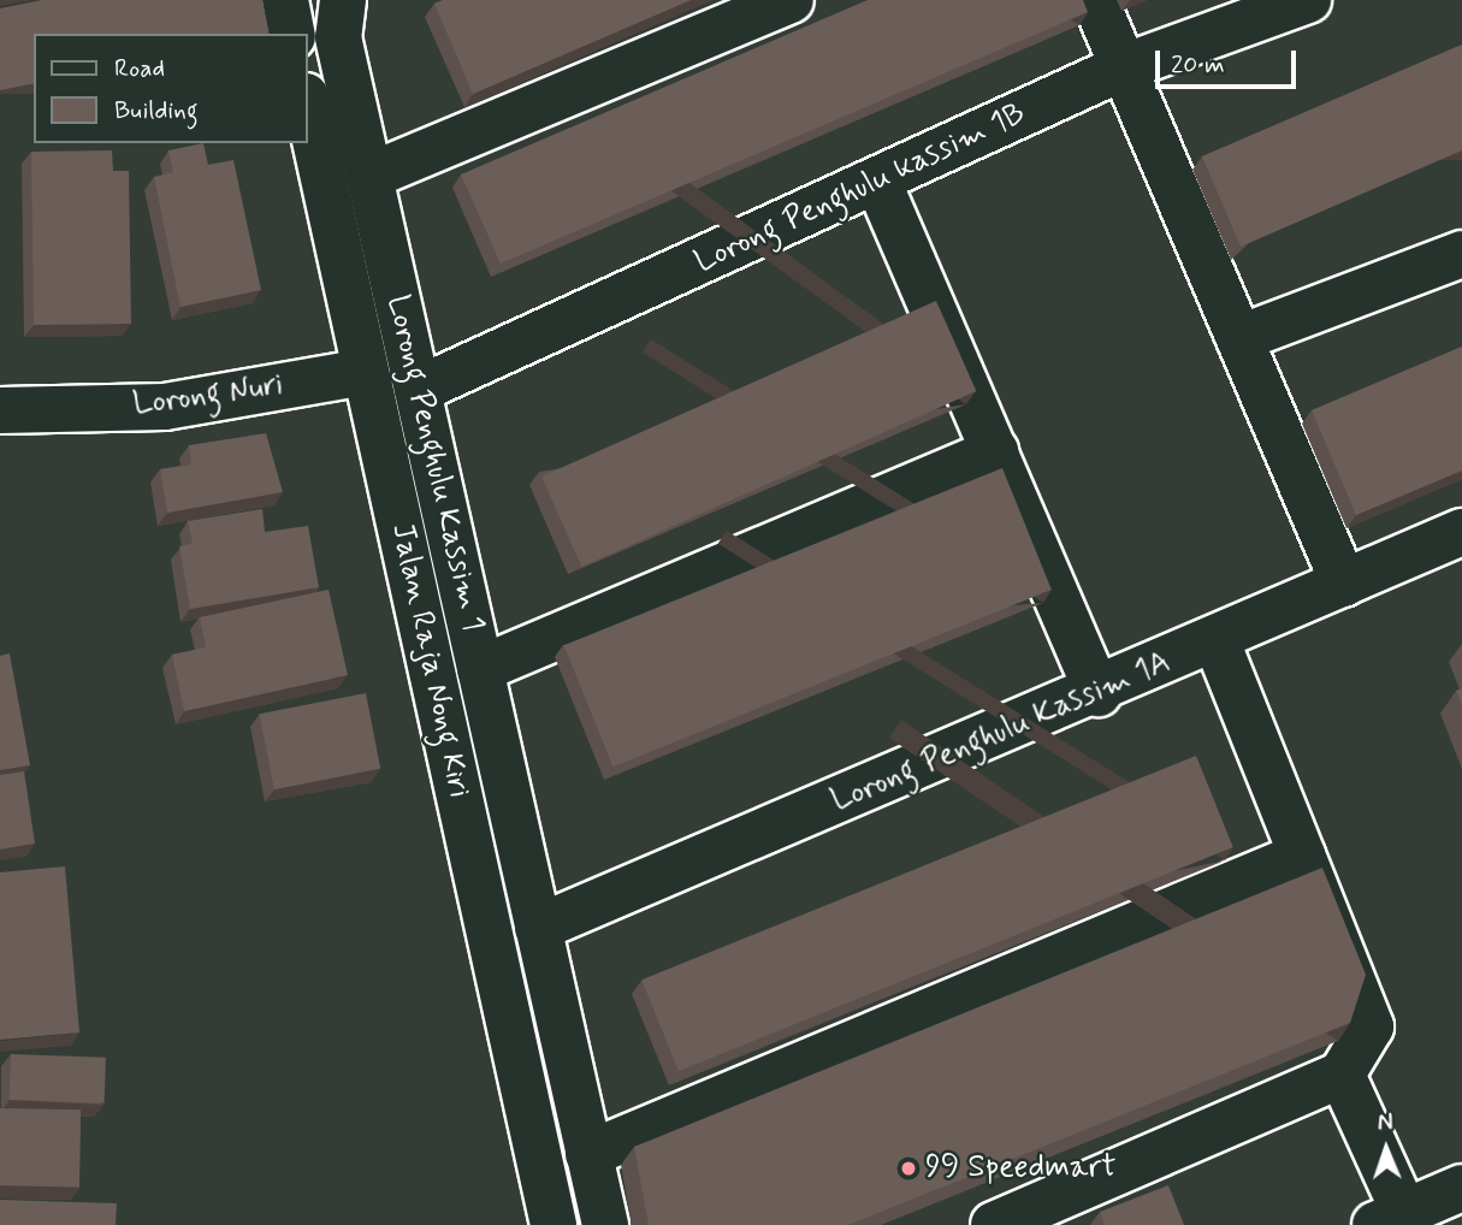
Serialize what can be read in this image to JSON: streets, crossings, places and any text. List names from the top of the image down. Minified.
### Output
{"streets":{"street":["Lorong Penghulu kassim 1B","Lorong Nuri","Lorong Penghulu Kassim 1","Jalan Raja Nong Kiri","Lorong Penghulu Kassim 1A"]},"crossings":[["Lorong Penghulu kassim 1B","Lorong Penghulu Kassim 1"],["Lorong Nuri","Jalan Raja Nong Kiri"],["Lorong Penghulu Kassim 1","Lorong Penghulu Kassim 1A"]],"places":["99 Speedmart"],"legend":["Road","Building"],"scale_bar":"20 m","north":"top"}
